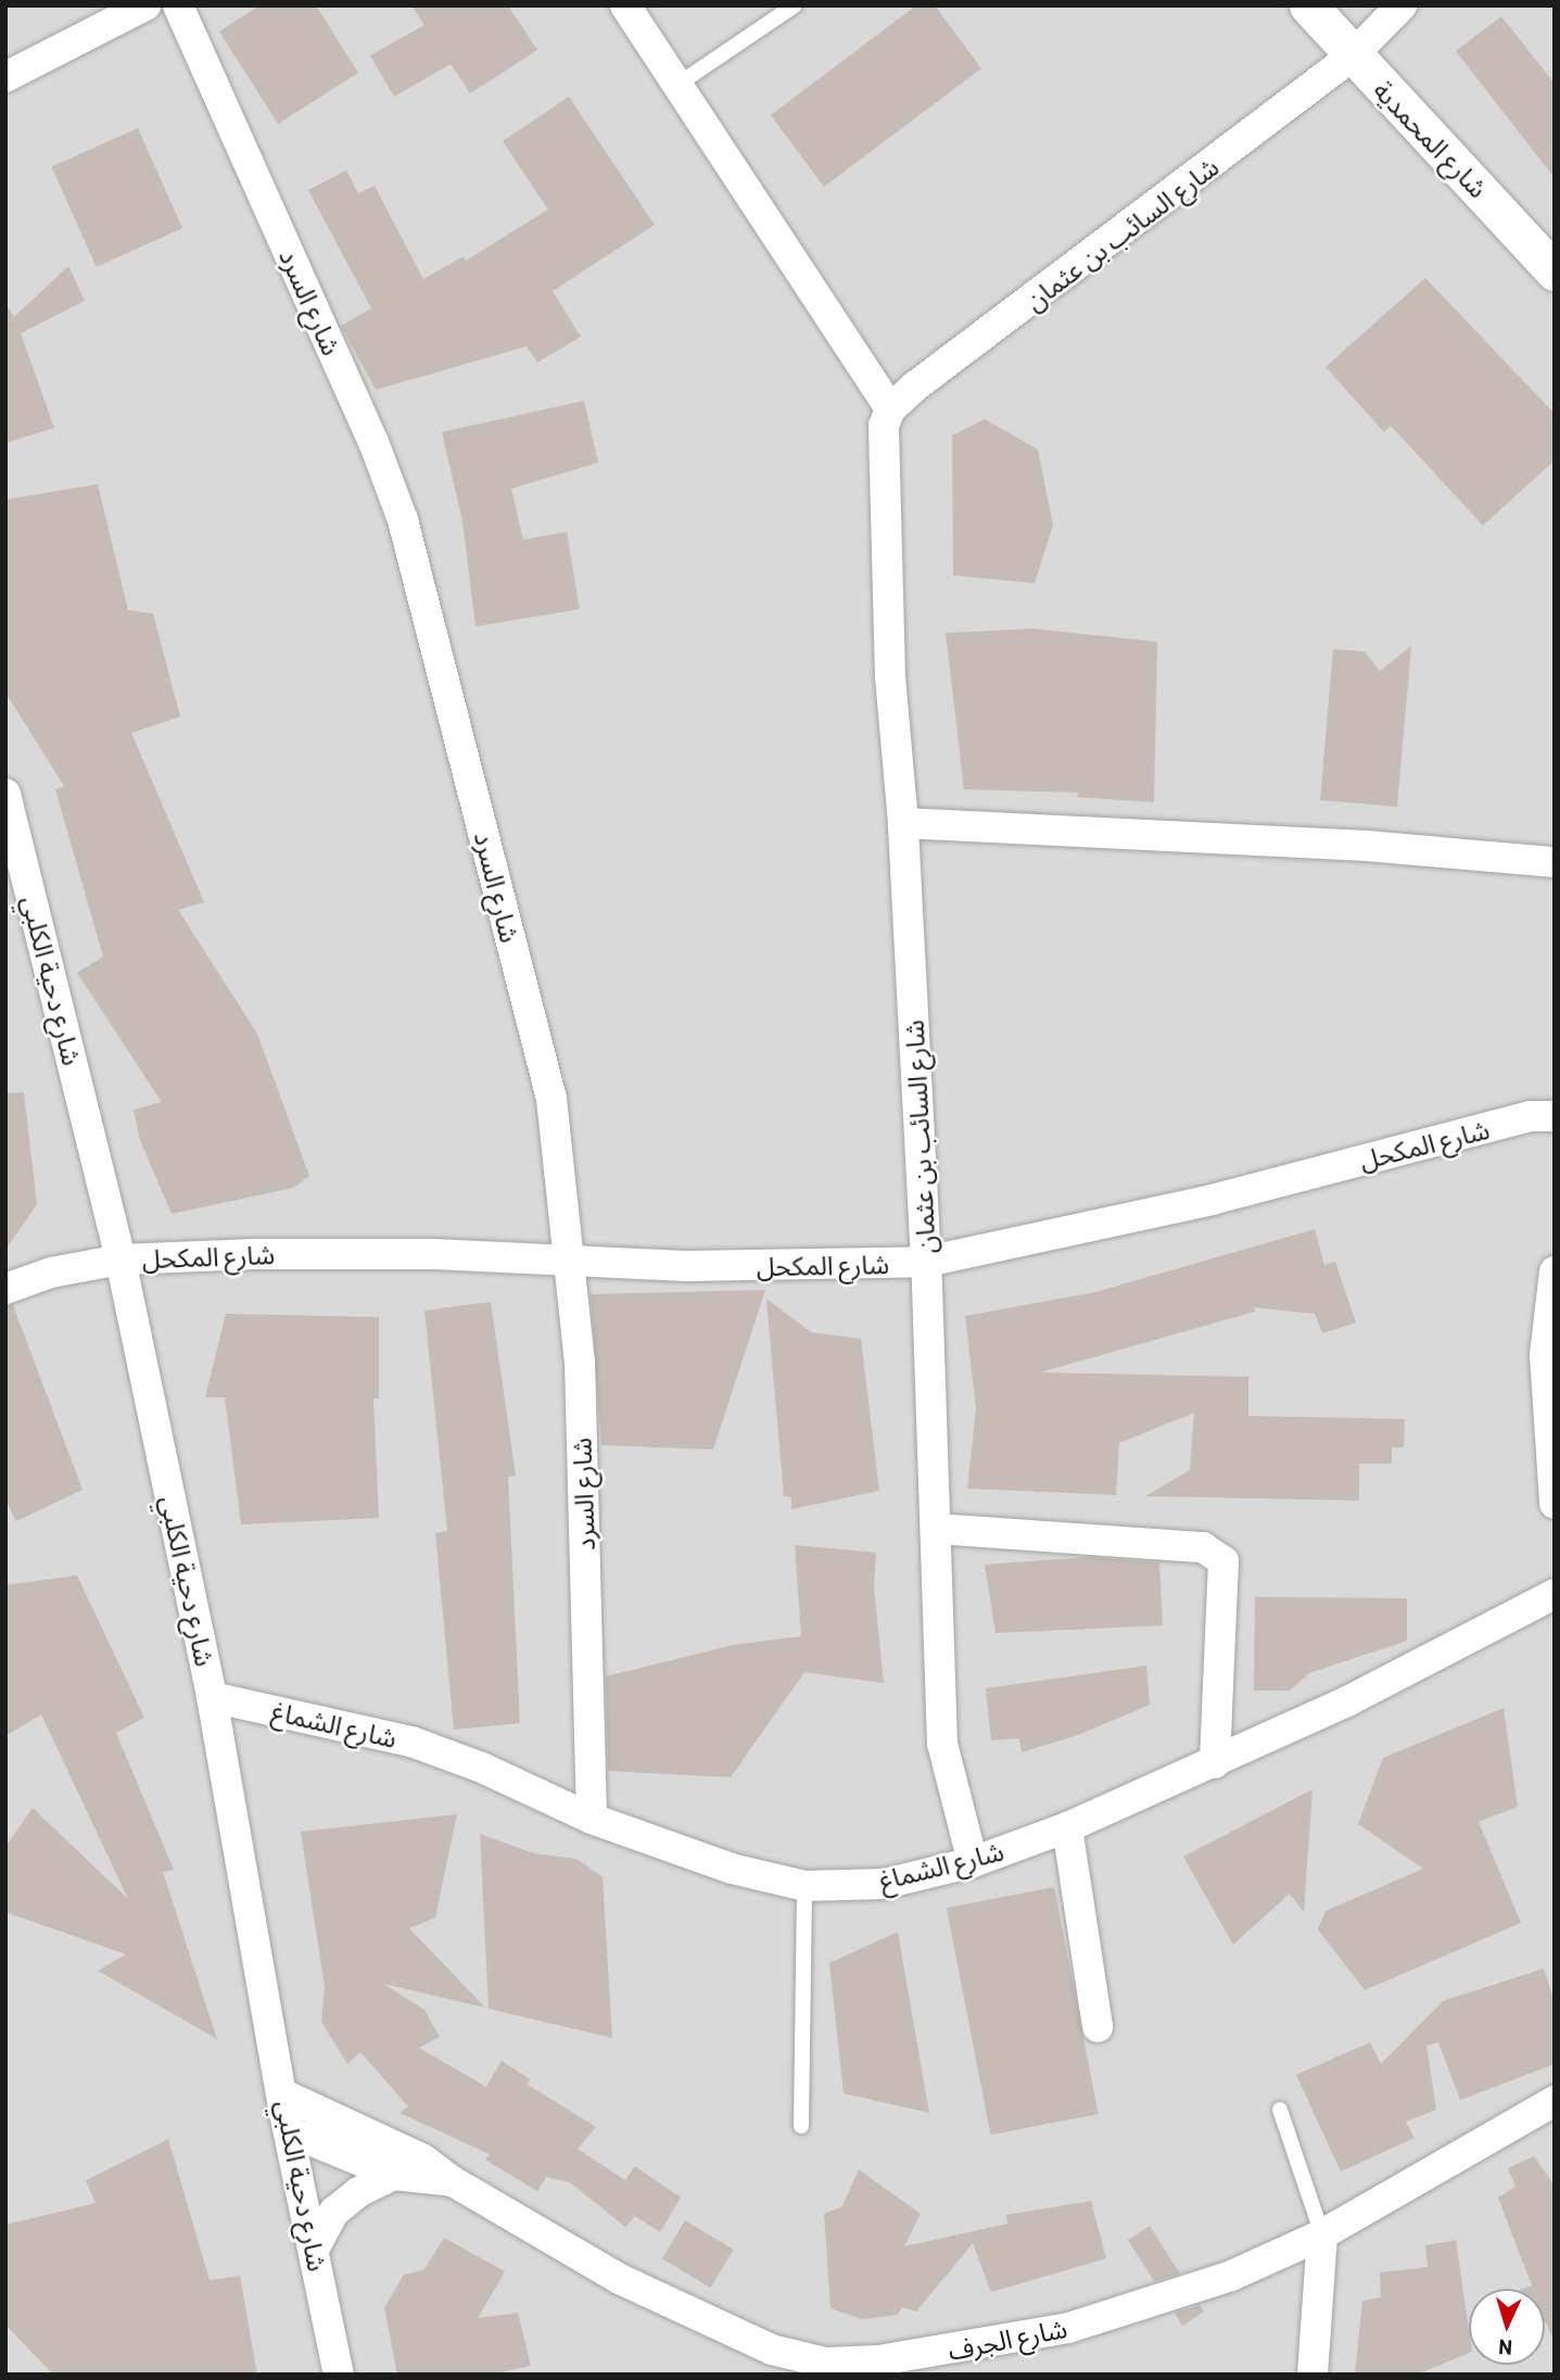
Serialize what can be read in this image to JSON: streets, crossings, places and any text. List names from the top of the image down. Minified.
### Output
{"streets":{"street":["شارع المحمدية","شارع السائب بن عثمان","شارع السرد","شارع دحية الكلبي","شارع المكحل","شارع الشماغ","شارع الجرف"]},"crossings":[["شارع المحمدية","شارع السائب بن عثمان"],["شارع السائب بن عثمان","شارع المكحل"],["شارع السائب بن عثمان","شارع الشماغ"],["شارع السرد","شارع المكحل"],["شارع السرد","شارع الشماغ"],["شارع دحية الكلبي","شارع المكحل"],["شارع دحية الكلبي","شارع الشماغ"],["شارع دحية الكلبي","شارع الجرف"]],"north":"bottom"}
